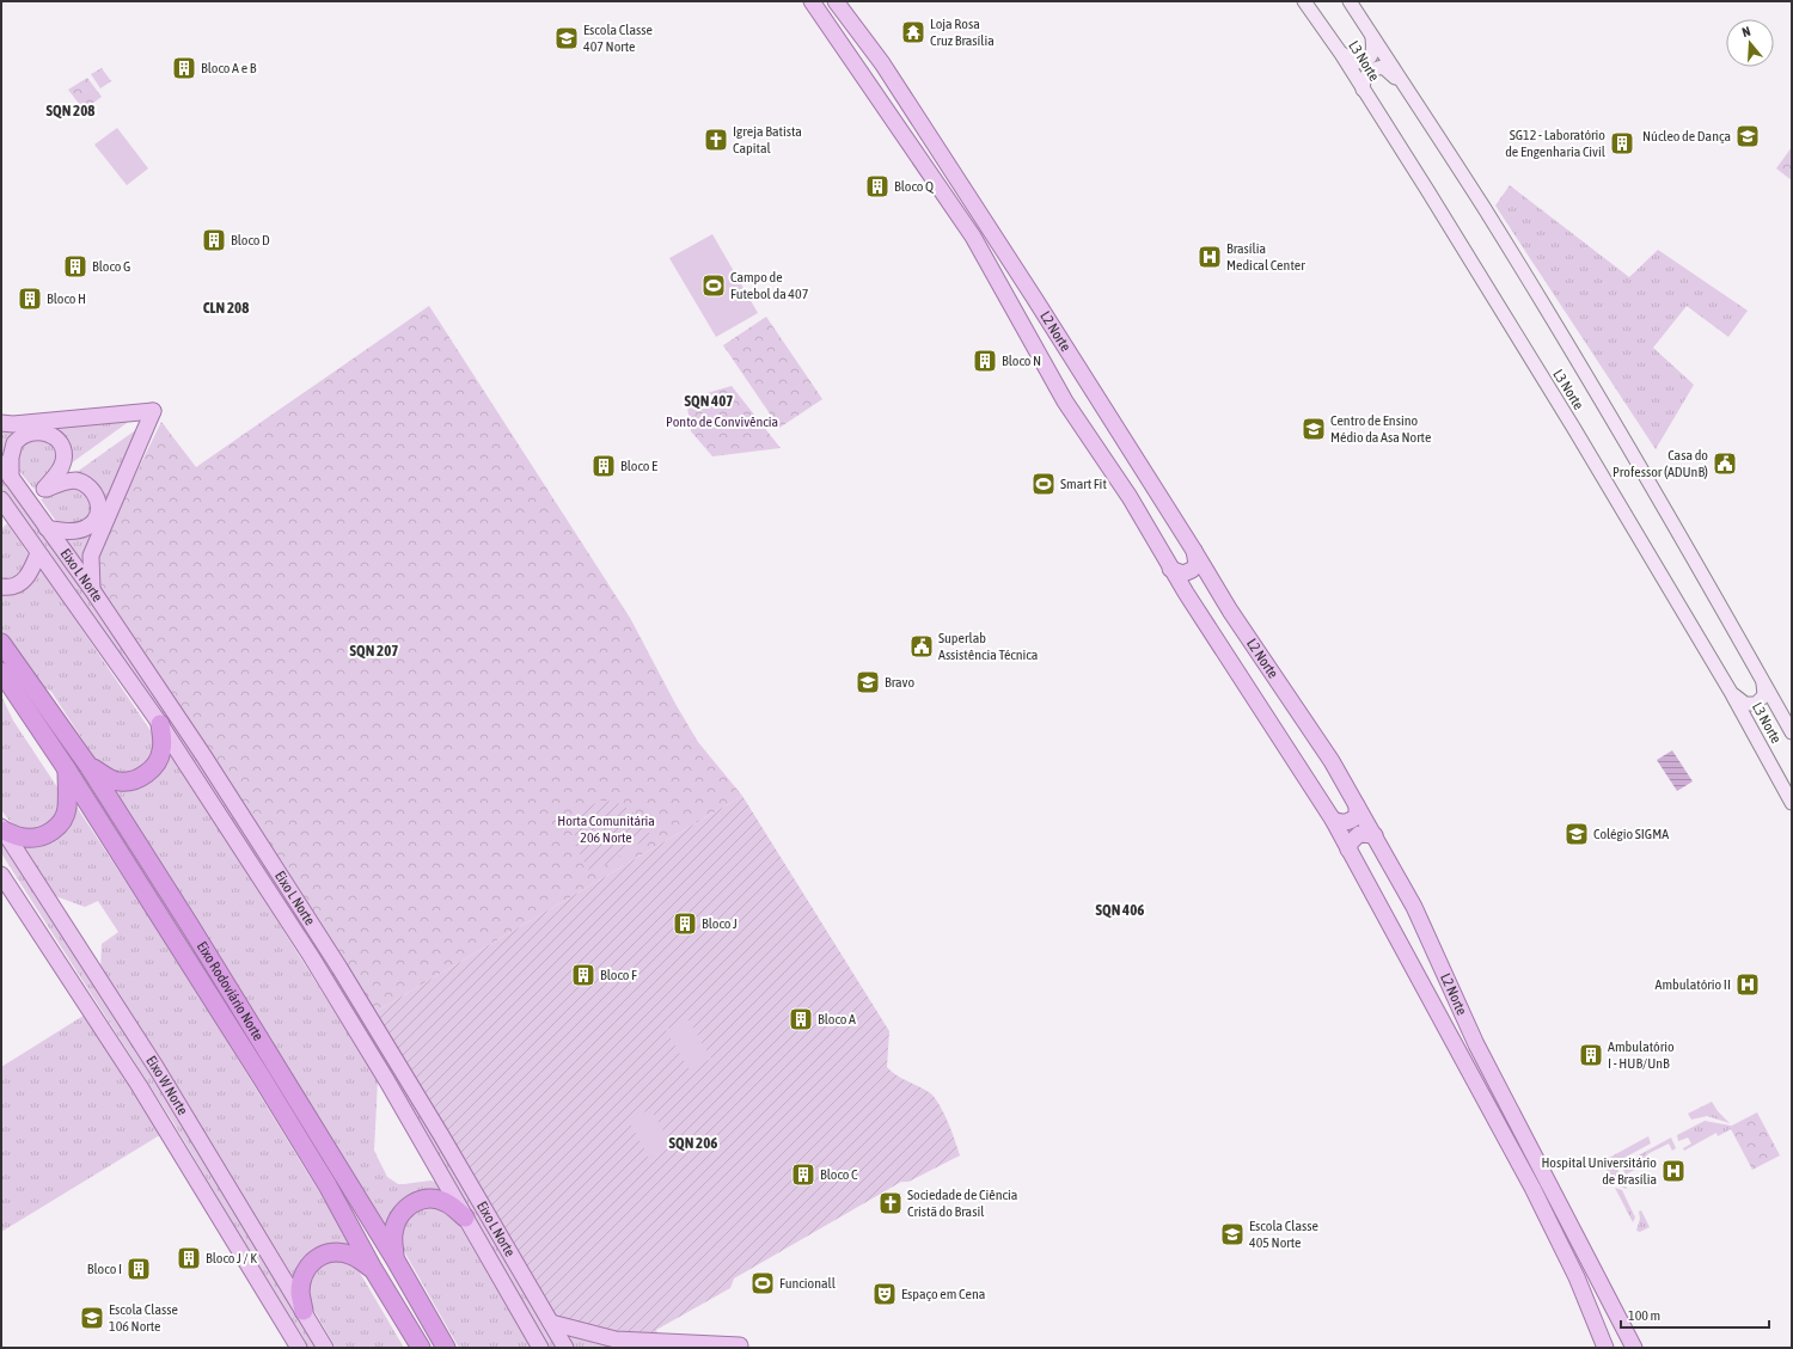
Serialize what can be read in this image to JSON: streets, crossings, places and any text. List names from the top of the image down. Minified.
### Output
{"streets":{"highway":["Eixo Rodoviário Norte"],"main road":["L3 Norte","L2 Norte","Eixo L Norte","Eixo W Norte"]},"districts":["SQN 208","CLN 208","SQN 407","SQN 207","SQN 406","SQN 206"],"parks":["Ponto de Convivência","Horta Comunitária 206 Norte"],"places":{"temple":["Loja Rosa Cruz Brasília"],"school or university":["Escola Classe 407 Norte","Núcleo de Dança","Centro de Ensino Médio da Asa Norte","Bravo","Colégio SIGMA","Escola Classe 405 Norte","Escola Classe 106 Norte"],"building":["Bloco A e B","SG12 - Laboratório de Engenharia Civil","Bloco Q","Bloco D","Bloco G","Bloco H","Bloco N","Bloco E","Bloco J","Bloco F","Bloco A","Ambulatório I - HUB/UnB","Bloco C","Bloco J / K","Bloco I"],"church":["Igreja Batista Capital","Sociedade de Ciência Cristã do Brasil"],"hospital":["Brasília Medical Center","Ambulatório II","Hospital Universitário de Brasília"],"sports":["Campo de Futebol da 407","Smart Fit","Funcionall"],"public building":["Casa do Professor (ADUnB)","Superlab Assistência Técnica"],"theatre":["Espaço em Cena"]},"scale_bar":"100 m","north":"top"}
